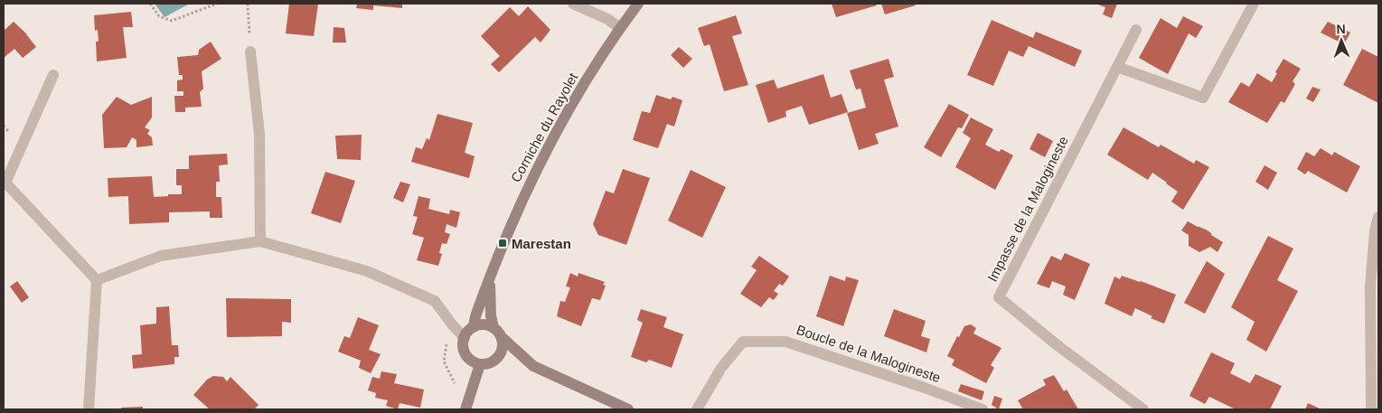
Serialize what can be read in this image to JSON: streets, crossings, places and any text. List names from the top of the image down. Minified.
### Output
{"streets":{"main road":["Corniche du Rayolet"],"street":["Impasse de la Malogineste","Boucle de la Malogineste"]},"places":{"transit":["Marestan"]},"north":"top"}
